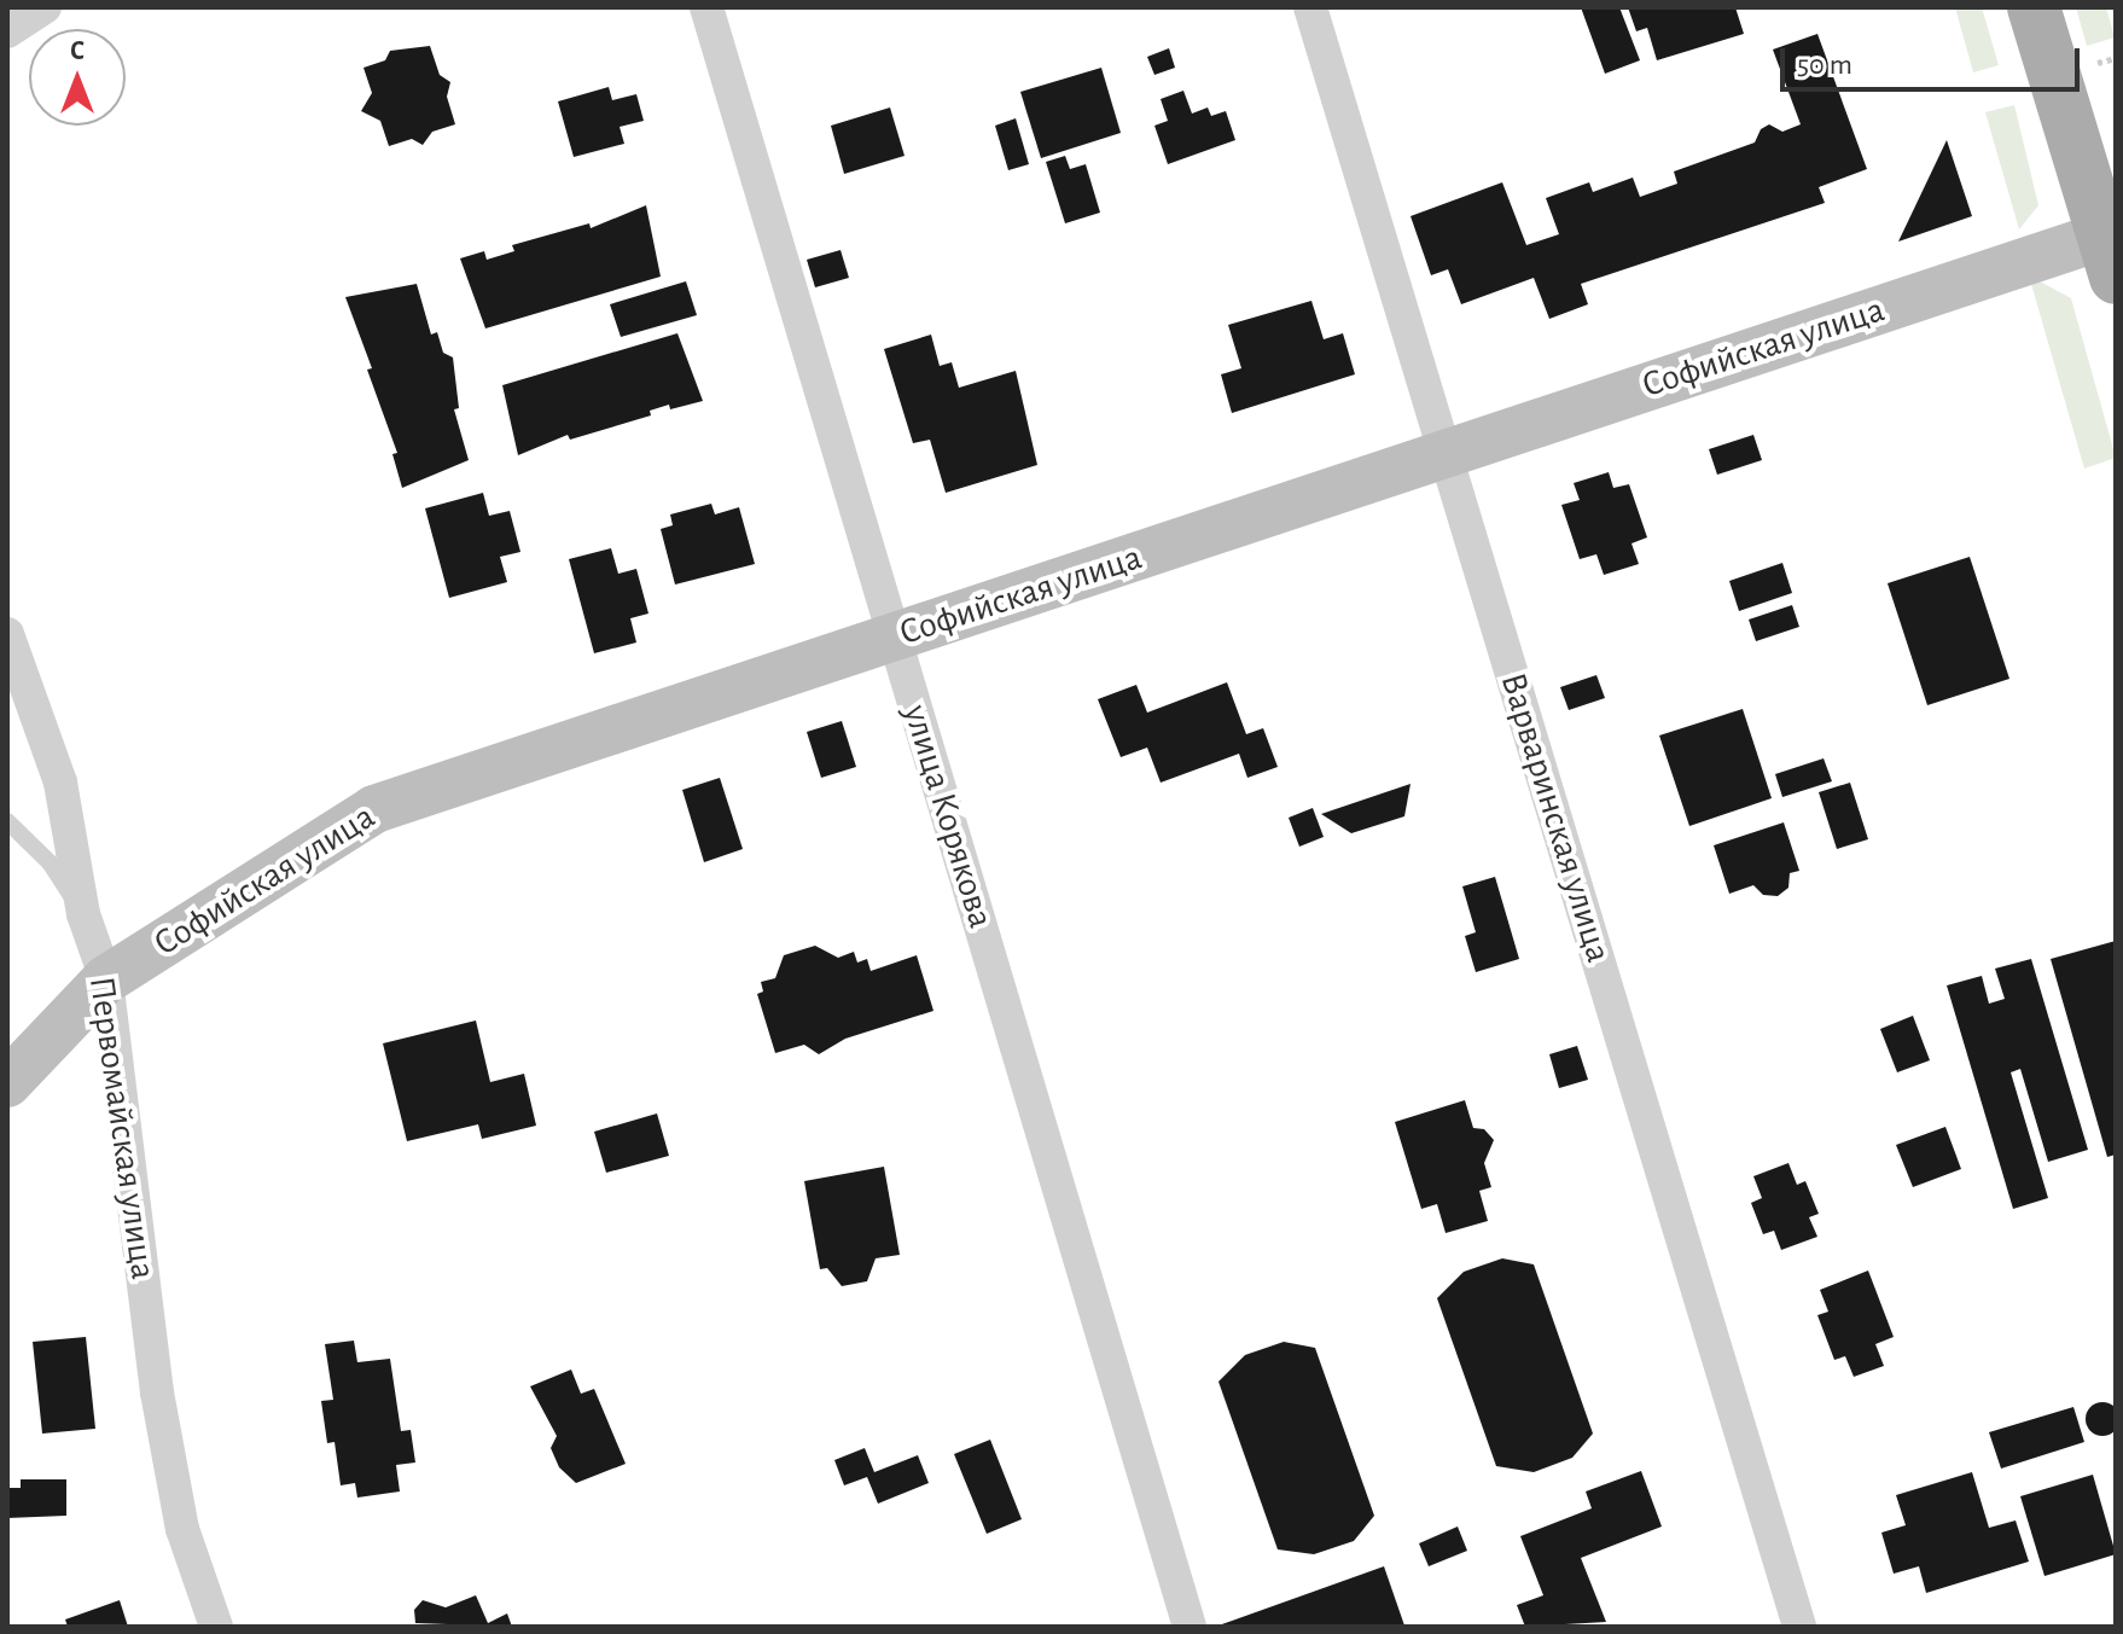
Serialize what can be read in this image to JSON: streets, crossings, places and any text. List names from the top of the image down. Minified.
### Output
{"streets":{"street":["Софийская улица","улица Корякова","Варваринская улица","Первомайская улица"]},"crossings":[["Софийская улица","улица Корякова"],["Софийская улица","Варваринская улица"],["Софийская улица","Первомайская улица"]],"scale_bar":"50 m","north":"top"}
